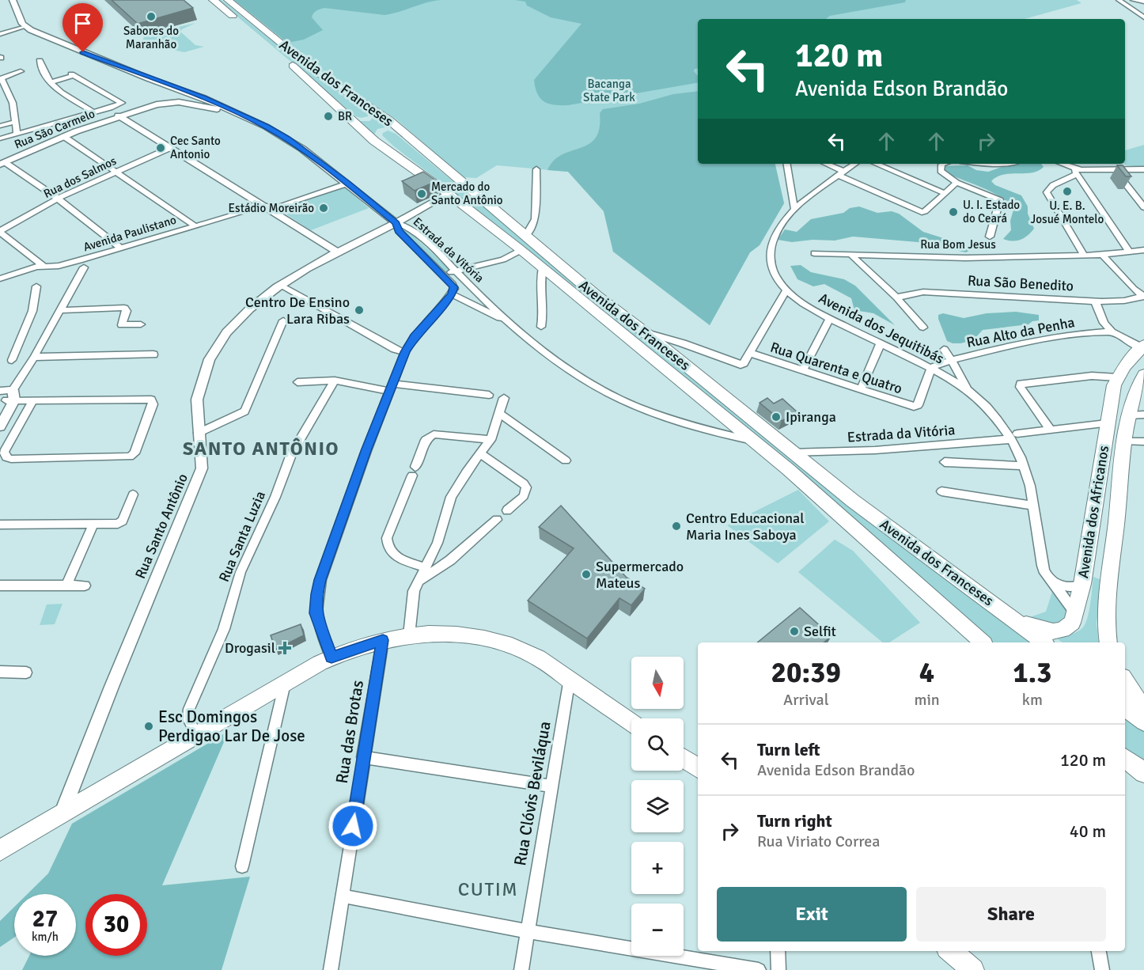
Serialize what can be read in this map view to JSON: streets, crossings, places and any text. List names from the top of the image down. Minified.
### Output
{"streets":{"main road":["Avenida dos Franceses","Avenida dos Africanos"],"street":["Rua São Carmelo","Rua dos Salmos","Avenida Paulistano","Rua Bom Jesus","Estrada da Vitória","Rua São Benedito","Avenida dos Jequitibás","Rua Alto da Penha","Rua Quarenta e Quatro","Rua Santo Antônio","Rua Santa Luzia","Rua das Brotas","Rua Clóvis Beviláqua"]},"crossings":[["Avenida dos Franceses","Estrada da Vitória"],["Avenida dos Franceses","Avenida dos Africanos"],["Avenida dos Franceses","Rua Santo Antônio"],["Rua São Carmelo","Estrada da Vitória"],["Avenida Paulistano","Estrada da Vitória"],["Estrada da Vitória","Avenida dos Africanos"],["Estrada da Vitória","Rua Santo Antônio"],["Avenida dos Jequitibás","Rua Alto da Penha"],["Avenida dos Jequitibás","Rua Quarenta e Quatro"],["Rua Alto da Penha","Rua Quarenta e Quatro"]],"districts":["SANTO ANTÔNIO","CUTIM"],"parks":["Bacanga State Park"],"places":{"other":["Sabores do Maranhão","BR","Cec Santo Antonio","U. E. B. Josué Montelo","Mercado do Santo Antônio","Estádio Moreirão","U. I. Estado do Ceará","Centro De Ensino Lara Ribas","Ipiranga","Centro Educacional Maria Ines Saboya","Supermercado Mateus","Selfit","Esc Domingos Perdigao Lar De Jose"],"health":["Drogasil"]},"north":"bottom","page":{"turn":["120 m","Avenida Edson Brandão"],"eta":["20:39","Arrival","4","min","1.3","km"],"map_buttons":["+","−"],"list":[{"name":"Turn left","note":"Avenida Edson Brandão","value":"120 m"},{"name":"Turn right","note":"Rua Viriato Correa","value":"40 m"}],"buttons":["Exit","Share"],"speed":"27 km/h","limit":"30"}}
